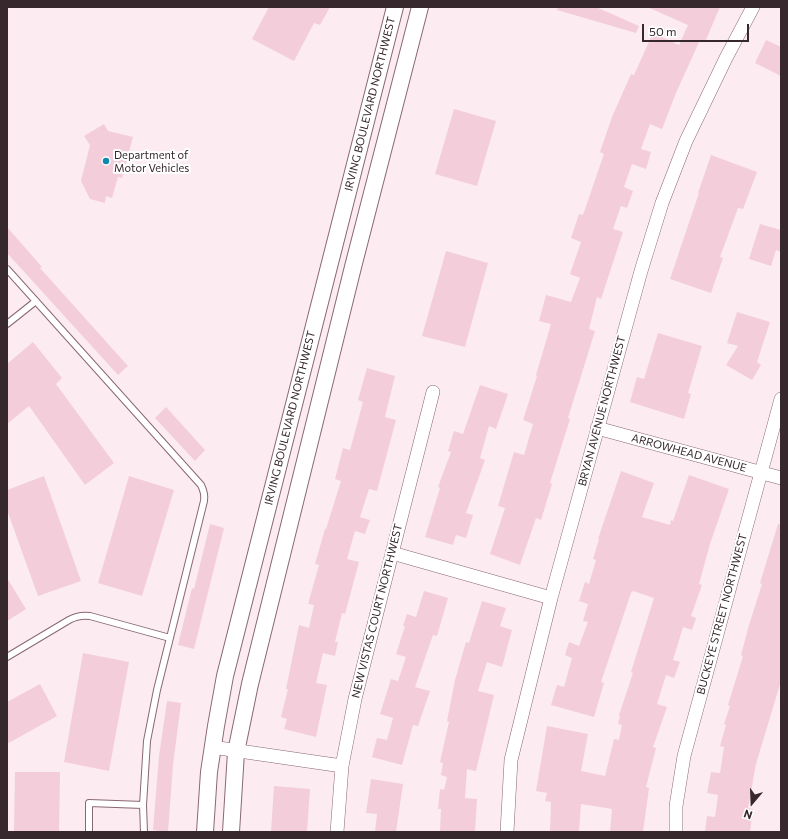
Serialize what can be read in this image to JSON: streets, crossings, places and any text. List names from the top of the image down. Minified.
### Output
{"streets":{"street":["IRVING BOULEVARD NORTHWEST","BRYAN AVENUE NORTHWEST","ARROWHEAD AVENUE","NEW VISTAS COURT NORTHWEST","BUCKEYE STREET NORTHWEST"]},"crossings":[["BRYAN AVENUE NORTHWEST","ARROWHEAD AVENUE"],["ARROWHEAD AVENUE","BUCKEYE STREET NORTHWEST"]],"places":["Department of Motor Vehicles"],"scale_bar":"50 m","north":"bottom"}
